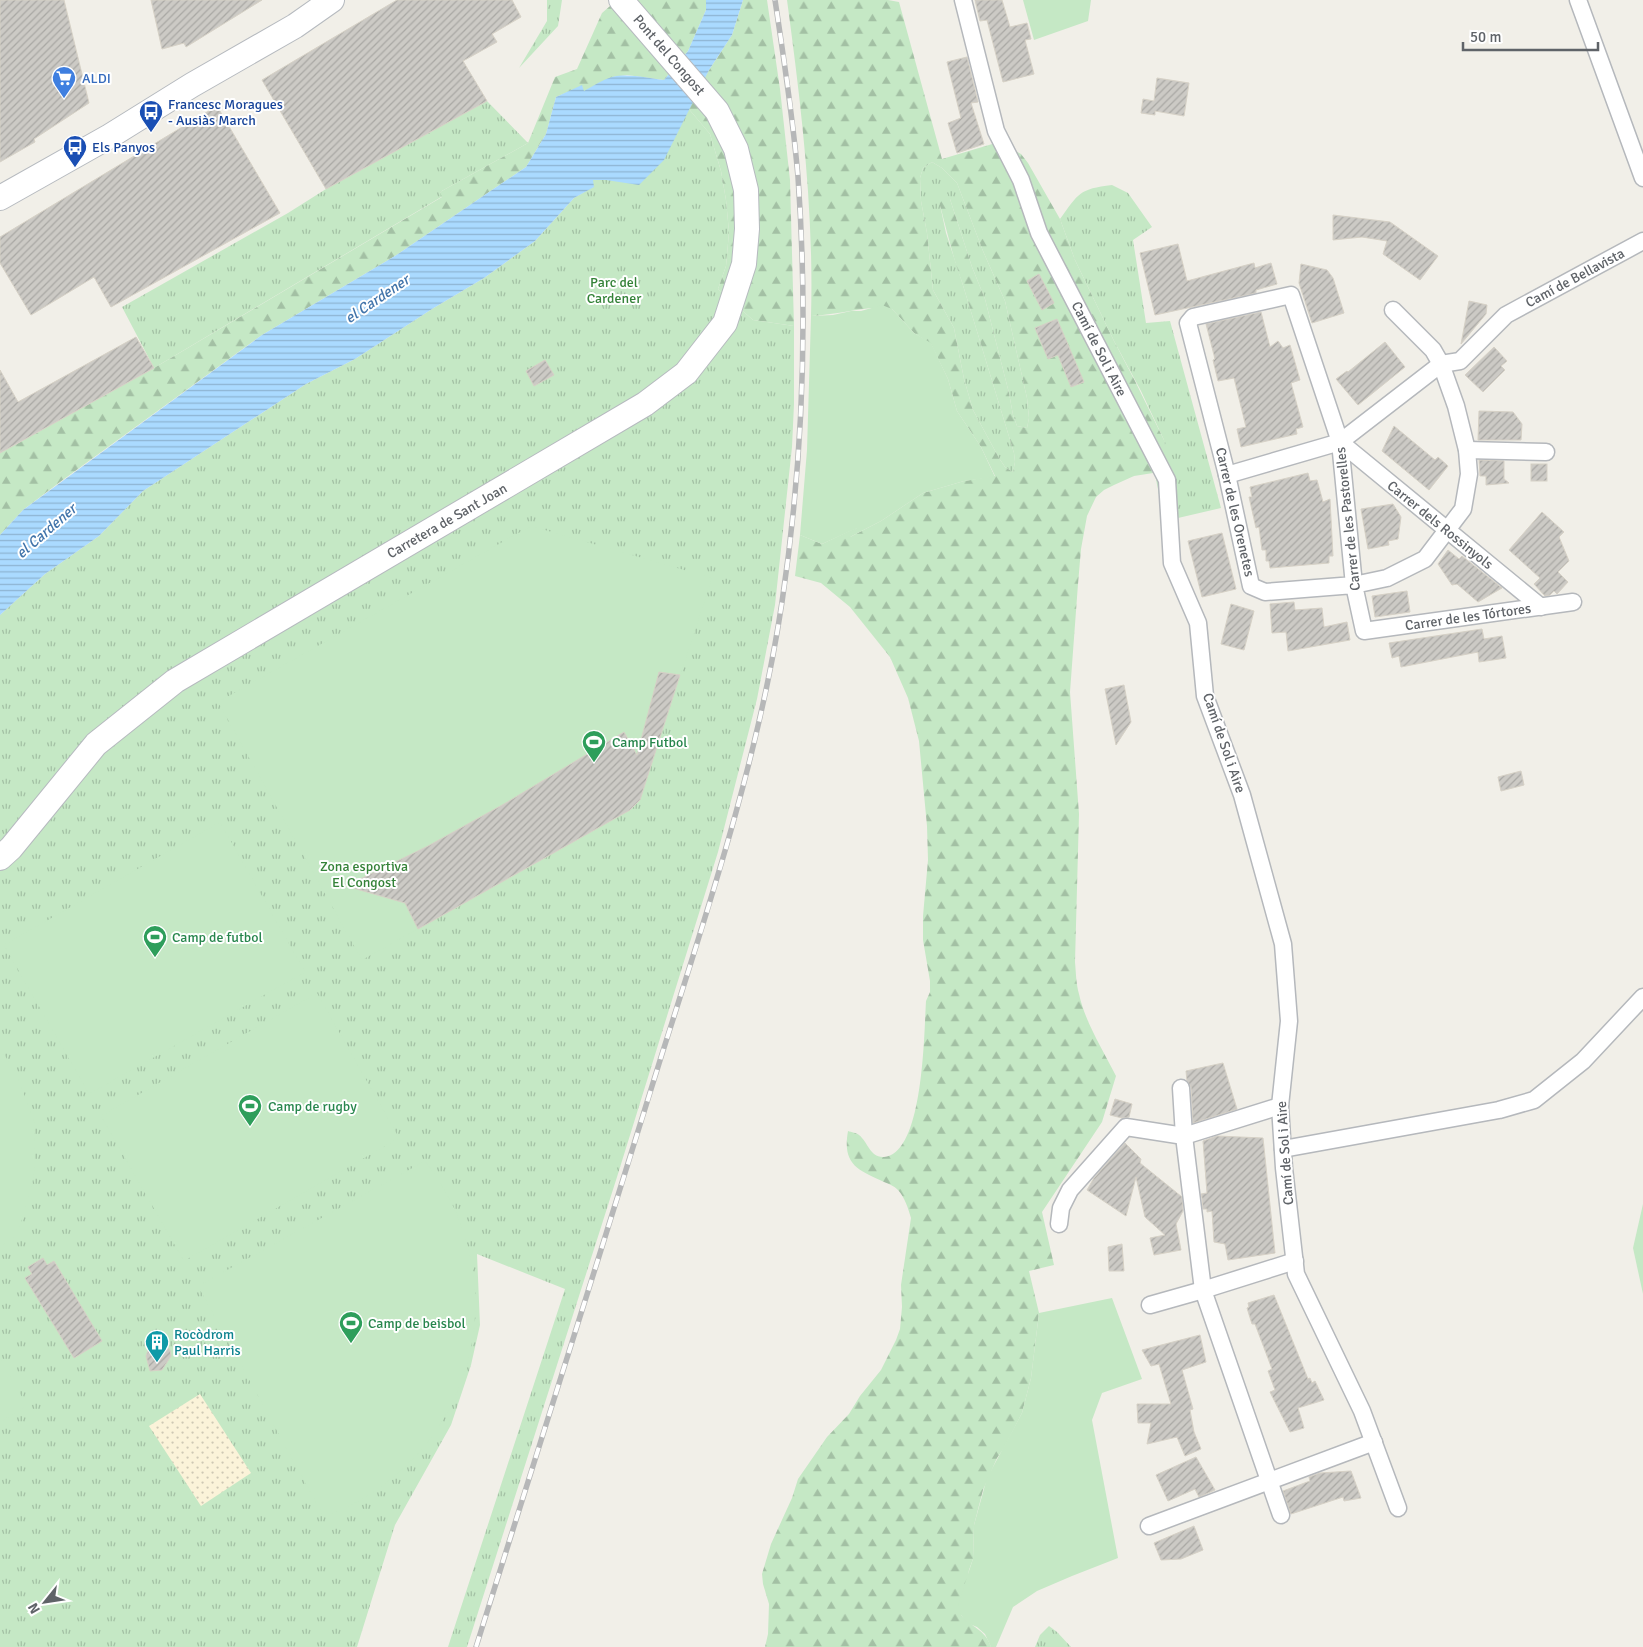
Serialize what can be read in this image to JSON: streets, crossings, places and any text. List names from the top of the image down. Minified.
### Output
{"streets":{"street":["Pont del Congost","Camí de Bellavista","Camí de Sol i Aire","Carrer de les Orenetes","Carrer de les Pastorelles","Carretera de Sant Joan","Carrer dels Rossinyols","Carrer de les Tórtores"]},"crossings":[["Pont del Congost","Carretera de Sant Joan"],["Camí de Bellavista","Carrer de les Orenetes"],["Carrer de les Orenetes","Carrer de les Pastorelles"],["Carrer de les Orenetes","Carrer dels Rossinyols"],["Carrer de les Pastorelles","Carrer dels Rossinyols"],["Carrer de les Pastorelles","Carrer de les Tórtores"],["Carrer dels Rossinyols","Carrer de les Tórtores"]],"water":["el Cardener"],"parks":["Parc del Cardener","Zona esportiva El Congost"],"places":{"supermarket":["ALDI"],"bus stop":["Francesc Moragues - Ausiàs March","Els Panyos"],"sports":["Camp Futbol","Camp de futbol","Camp de rugby","Camp de beisbol"],"building":["Rocòdrom Paul Harris"]},"scale_bar":"50 m","north":"bottom left"}
